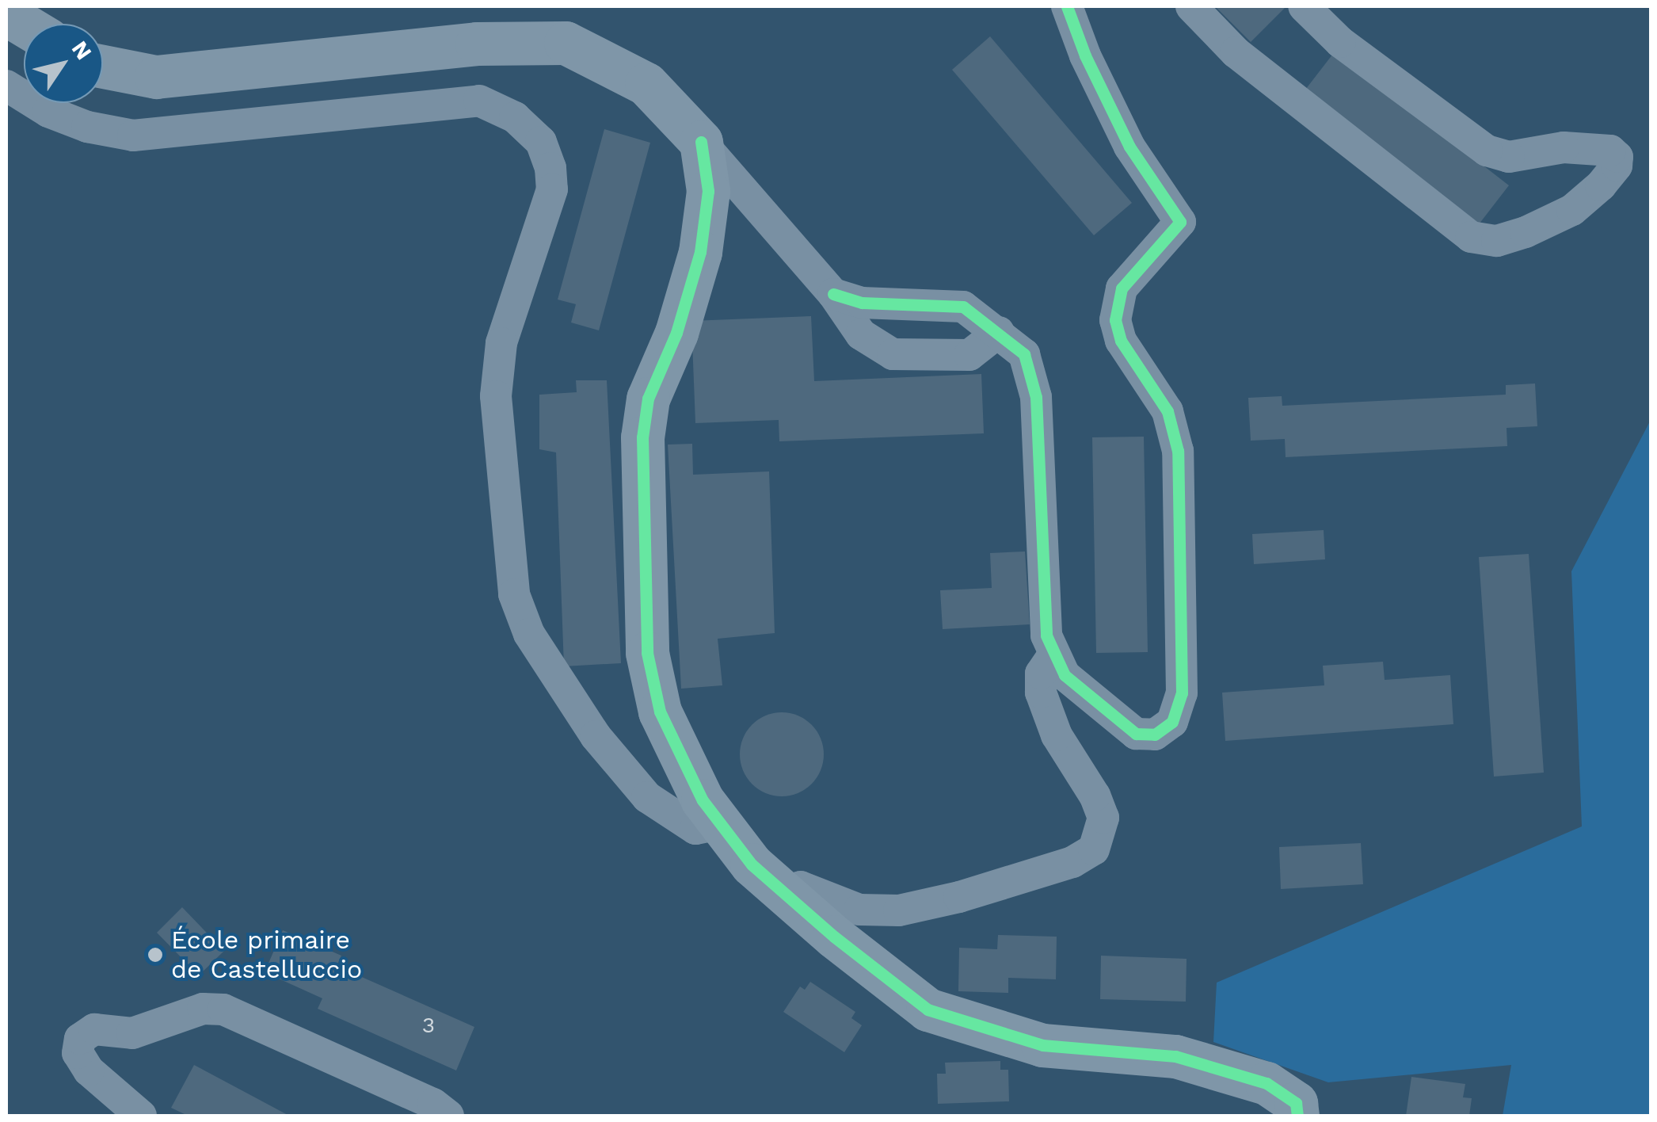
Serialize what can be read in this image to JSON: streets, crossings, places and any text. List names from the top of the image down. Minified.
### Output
{"places":["École primaire de Castelluccio"],"house_numbers":["3"],"north":"top right"}
